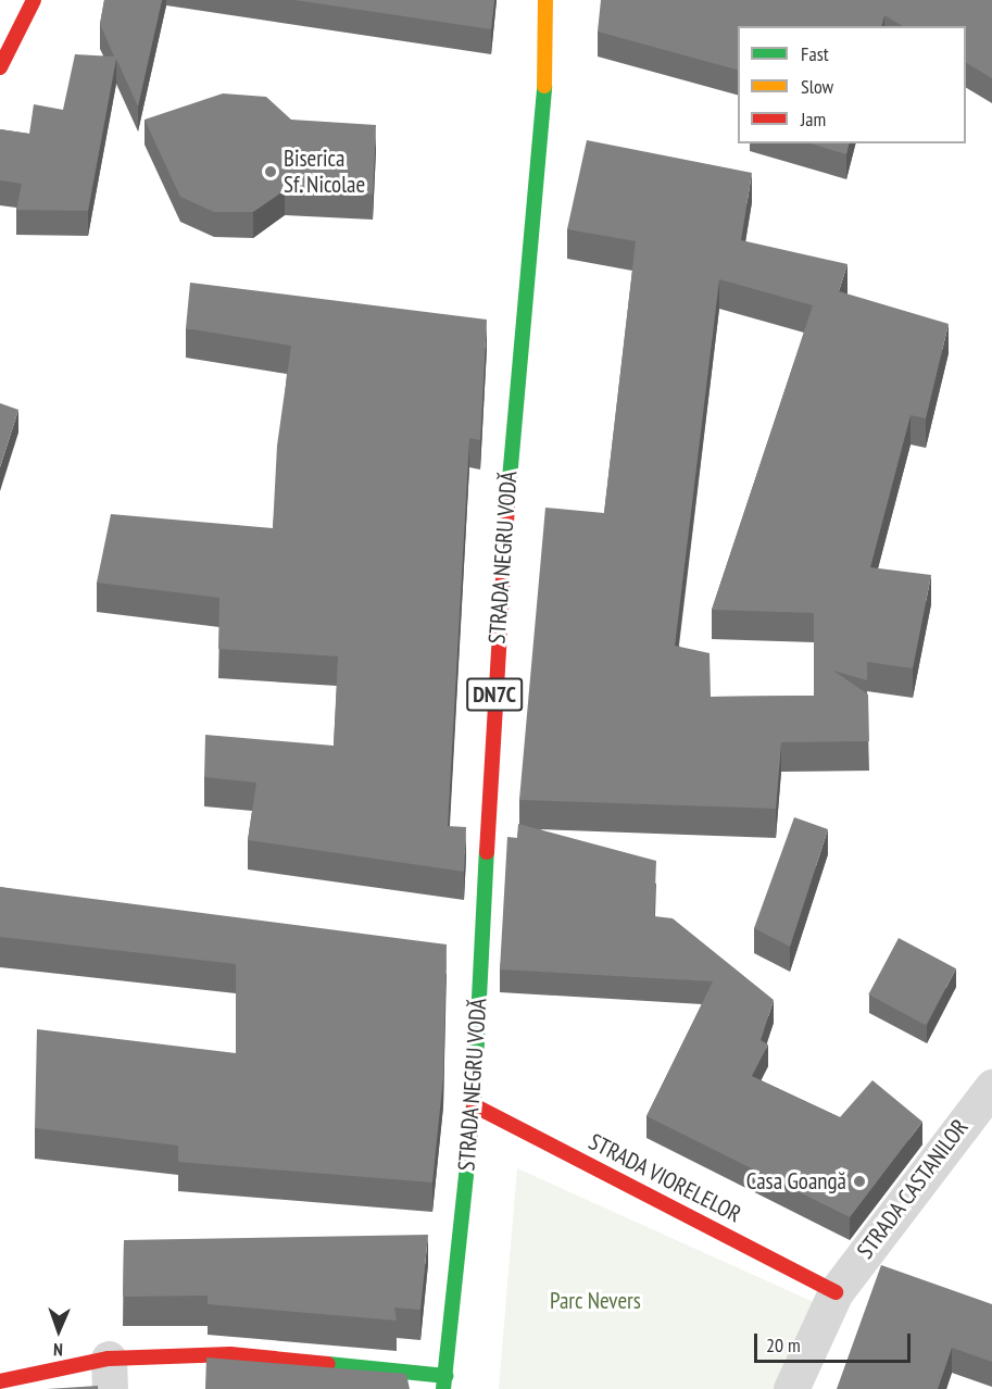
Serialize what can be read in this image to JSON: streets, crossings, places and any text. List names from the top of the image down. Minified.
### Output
{"streets":{"main road":["STRADA NEGRU VODĂ","DN7C","STRADA VIORELELOR"],"street":["STRADA CASTANILOR"]},"crossings":[["STRADA NEGRU VODĂ","STRADA VIORELELOR"],["STRADA VIORELELOR","STRADA CASTANILOR"]],"parks":["Parc Nevers"],"places":["Biserica Sf. Nicolae","Casa Goangă"],"legend":["Fast","Slow","Jam"],"scale_bar":"20 m","north":"bottom"}
